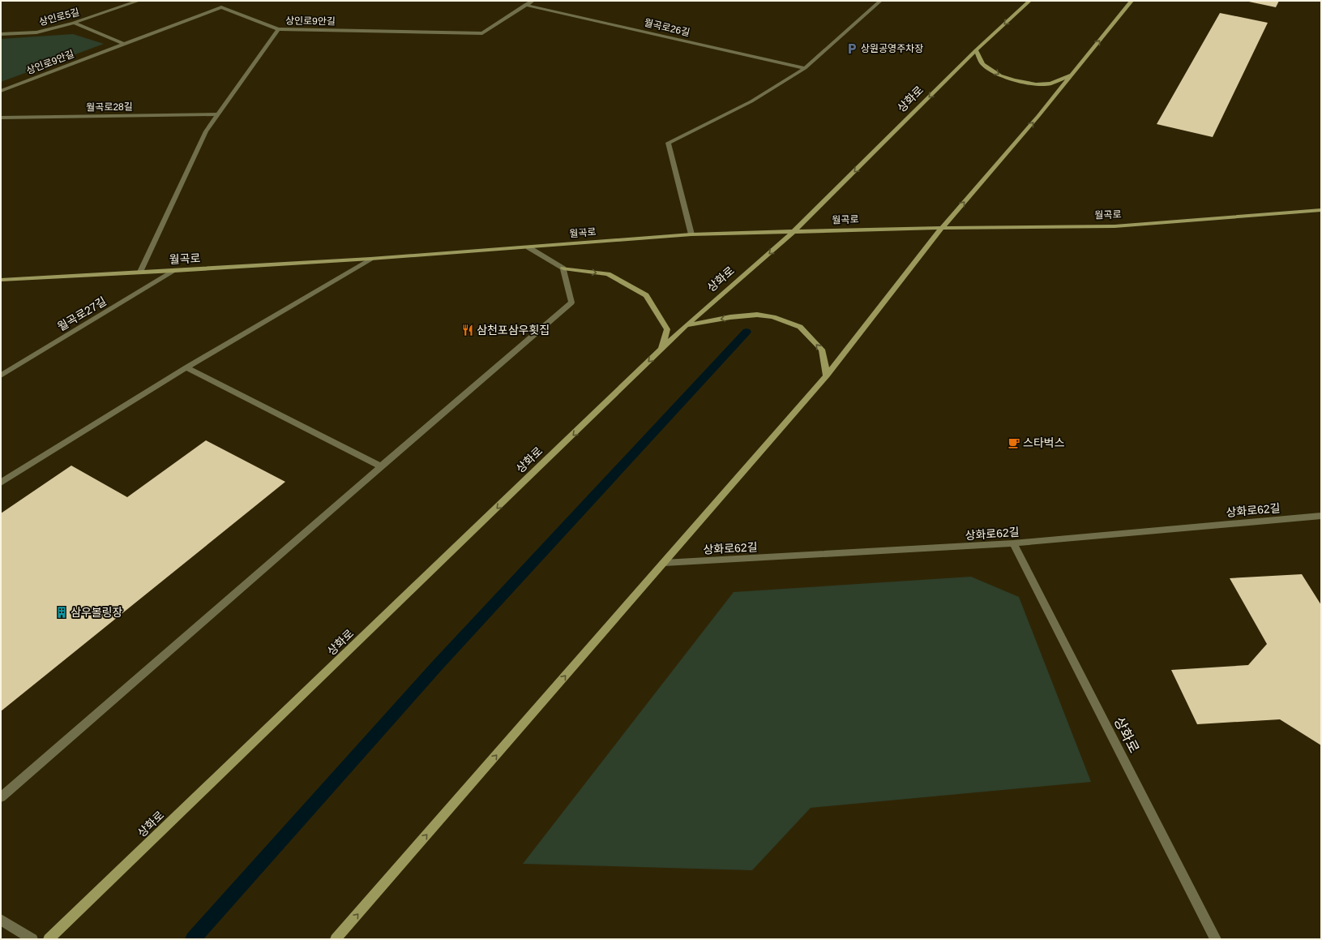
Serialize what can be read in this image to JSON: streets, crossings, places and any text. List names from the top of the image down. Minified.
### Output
{"streets":{"main road":["상화로","월곡로"],"street":["상인로5길","상인로9안길","월곡로26길","월곡로28길","월곡로27길","상화로62길"]},"crossings":[["상인로9안길","월곡로26길"],["상화로","월곡로"],["상화로","상화로62길"],["월곡로","월곡로27길"]],"one_way":["상화로"],"places":{"parking":["상원공영주차장"],"restaurant":["삼천포삼우횟집"],"cafe":["스타벅스"],"building":["삼우볼링장"]}}
